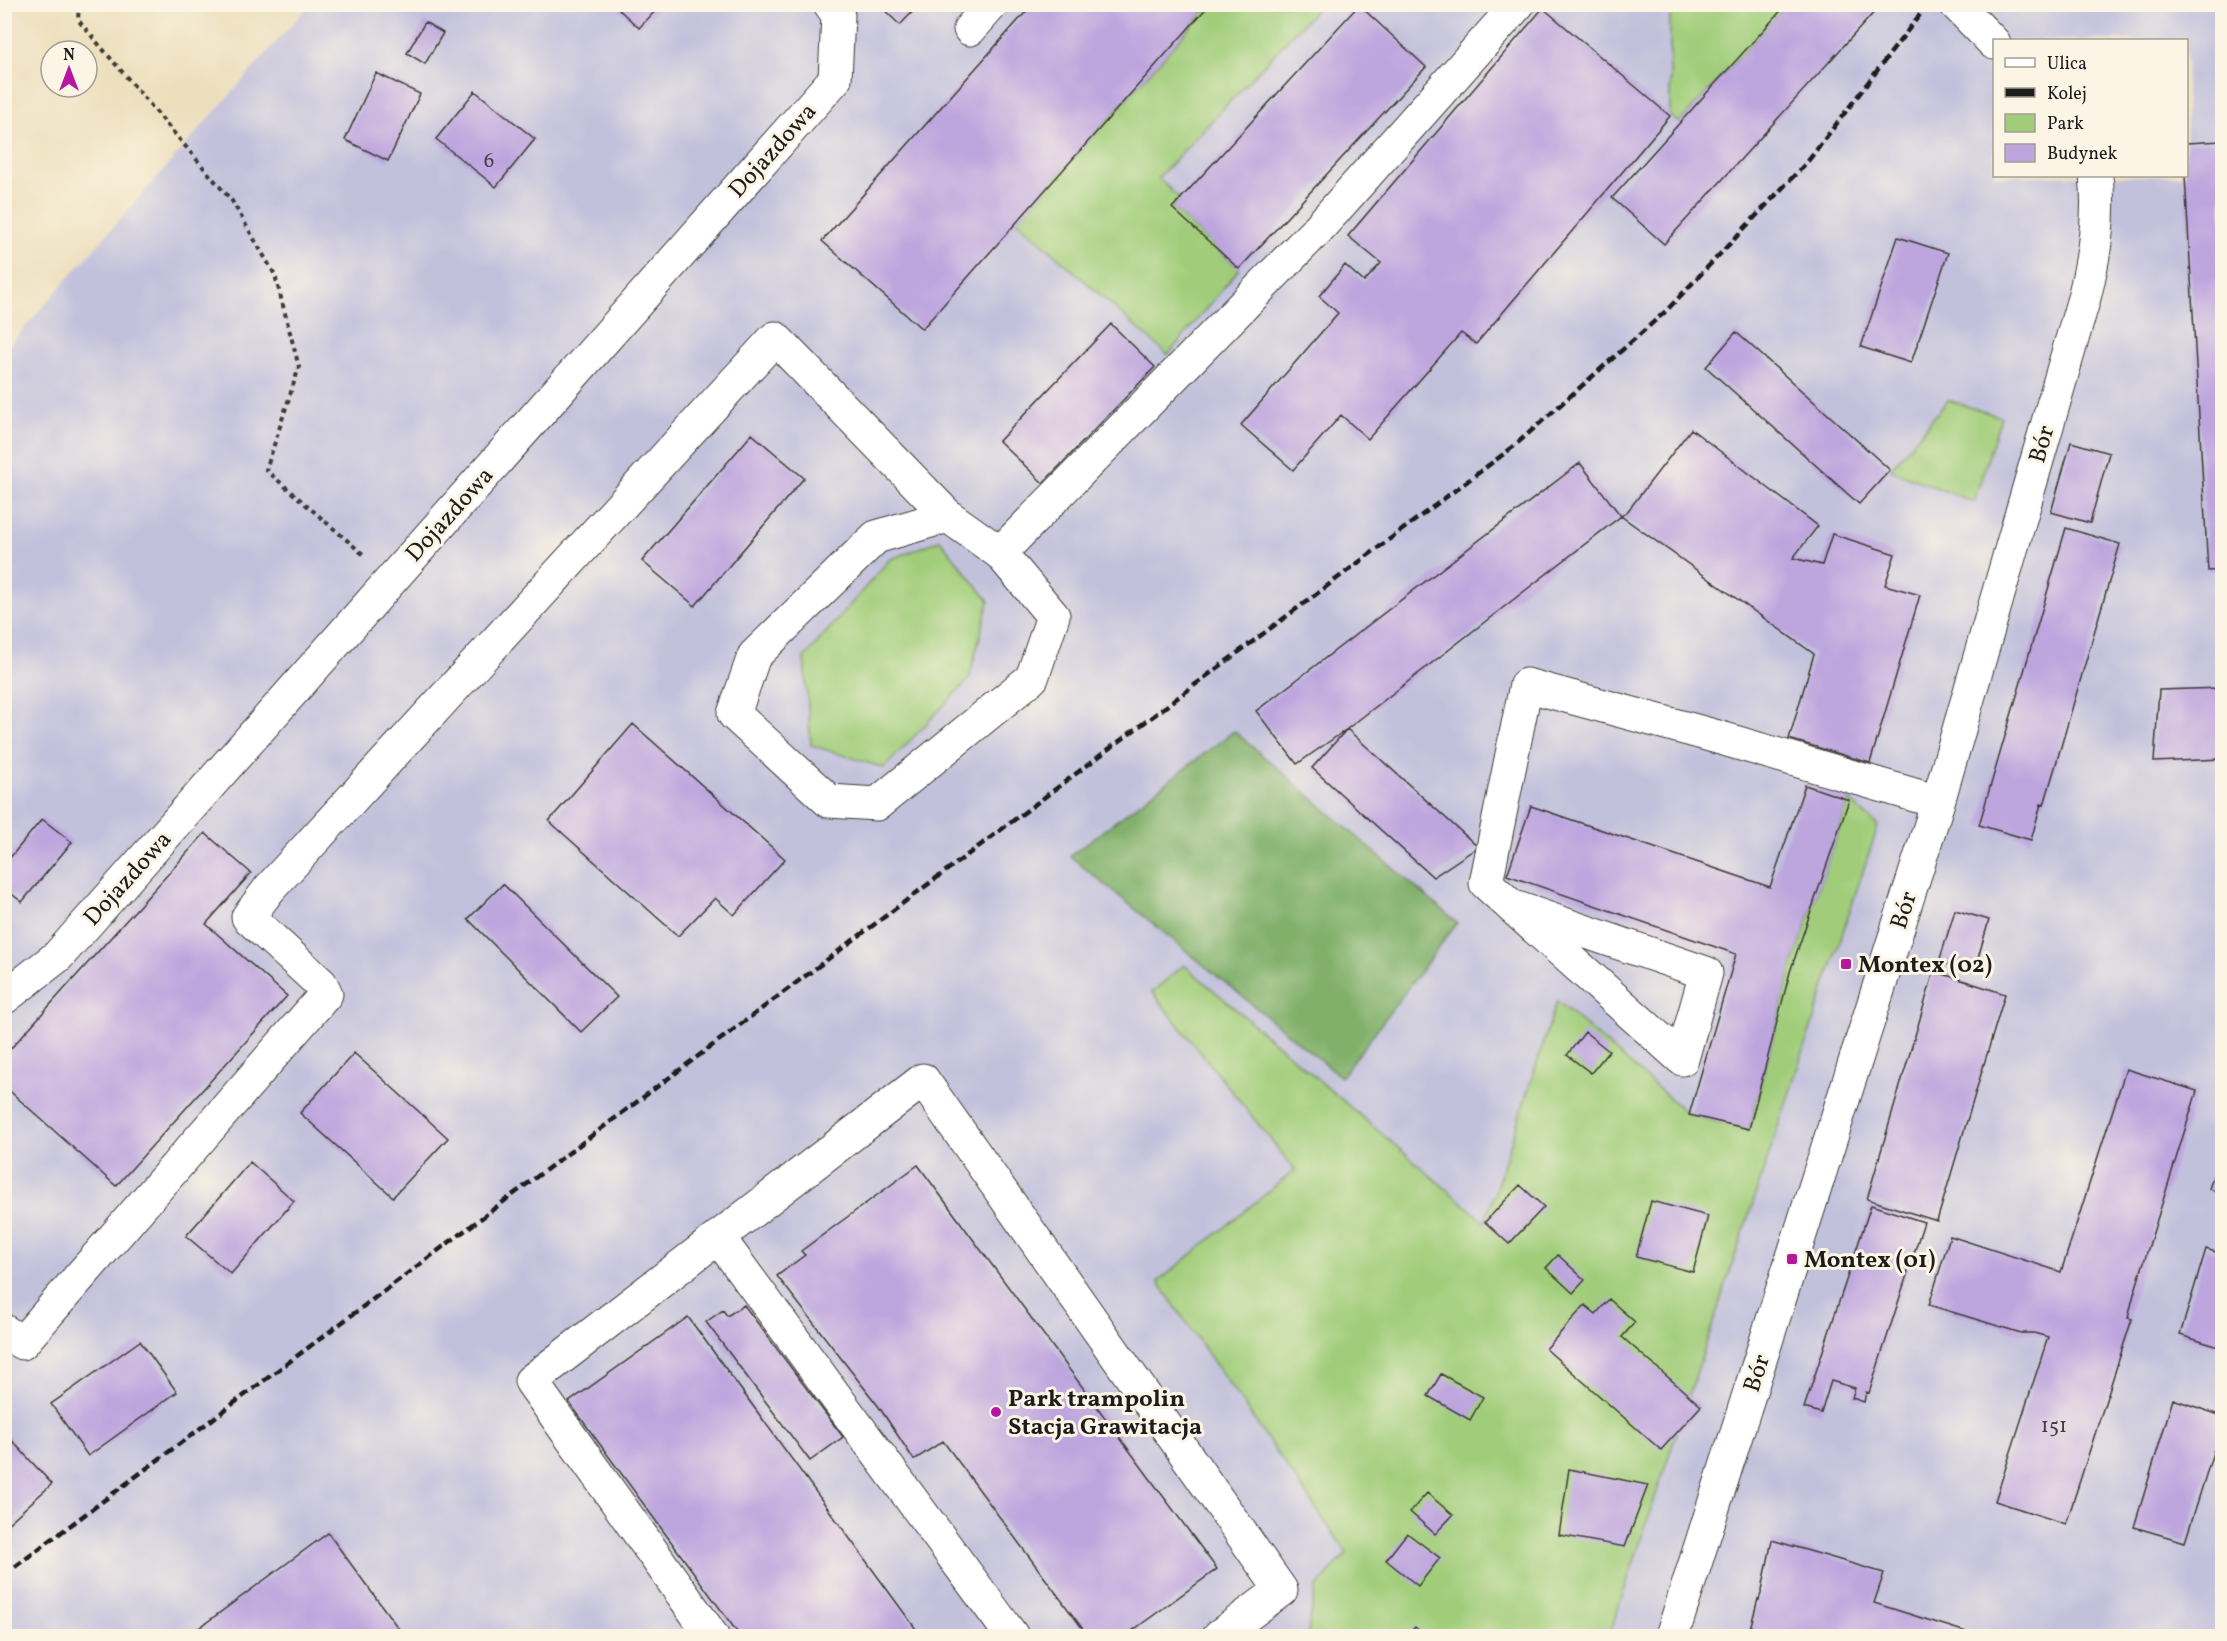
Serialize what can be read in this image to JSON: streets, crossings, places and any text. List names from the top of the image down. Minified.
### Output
{"streets":{"street":["Dojazdowa","Bór"]},"places":{"transit":["Montex (02)","Montex (01)"],"other":["Park trampolin Stacja Grawitacja"]},"house_numbers":["6","151"],"legend":["Ulica","Kolej","Park","Budynek"],"north":"top"}
